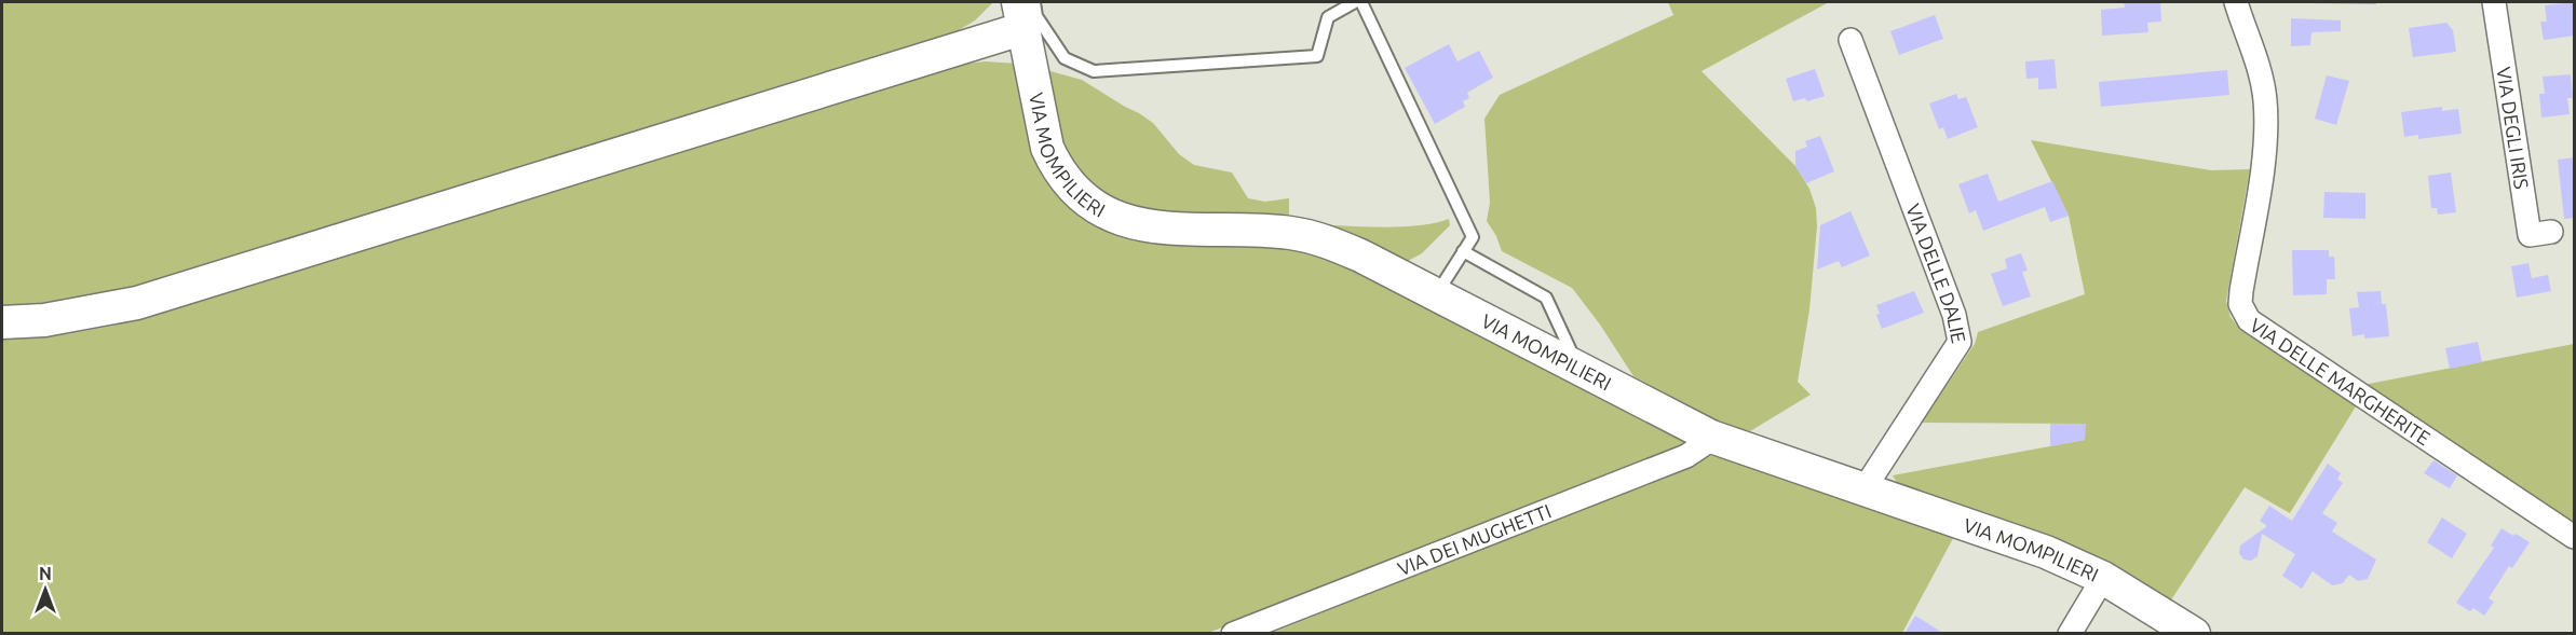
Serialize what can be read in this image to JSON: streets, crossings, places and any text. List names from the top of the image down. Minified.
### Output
{"streets":{"street":["VIA DEGLI IRIS","VIA MOMPILIERI","VIA DELLE DALIE","VIA DELLE MARGHERITE","VIA DEI MUGHETTI"]},"crossings":[["VIA MOMPILIERI","VIA DELLE DALIE"],["VIA MOMPILIERI","VIA DEI MUGHETTI"]],"north":"top"}
